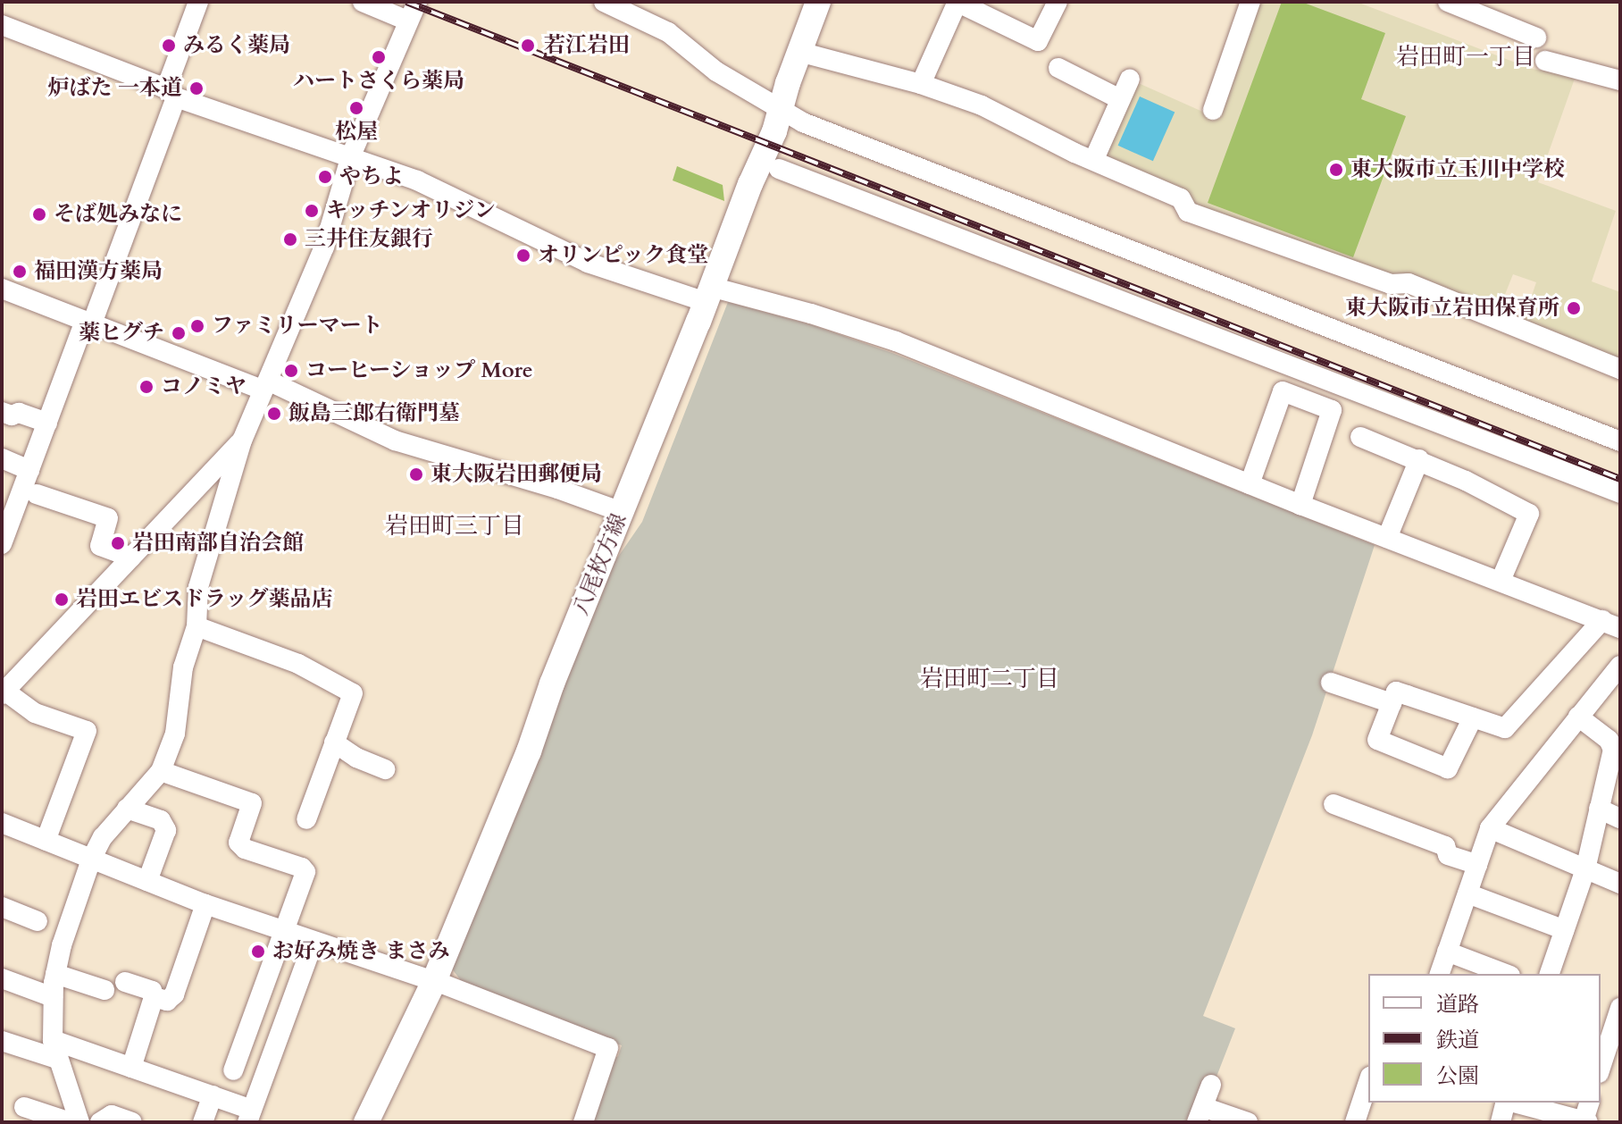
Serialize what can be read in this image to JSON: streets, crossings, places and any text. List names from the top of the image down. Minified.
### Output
{"streets":{"main road":["八尾枚方線"]},"districts":["岩田町一丁目","岩田町三丁目","岩田町二丁目"],"places":["みるく薬局","若江岩田","ハートさくら薬局","炉ばた 一本道","松屋","東大阪市立玉川中学校","やちよ","キッチンオリジン","そば処みなに","三井住友銀行","オリンピック食堂","福田漢方薬局","東大阪市立岩田保育所","ファミリーマート","薬ヒグチ","コーヒーショップ More","コノミヤ","飯島三郎右衛門墓","東大阪岩田郵便局","岩田南部自治会館","岩田エビスドラッグ薬品店","お好み焼き まさみ"],"legend":["道路","鉄道","公園"]}
